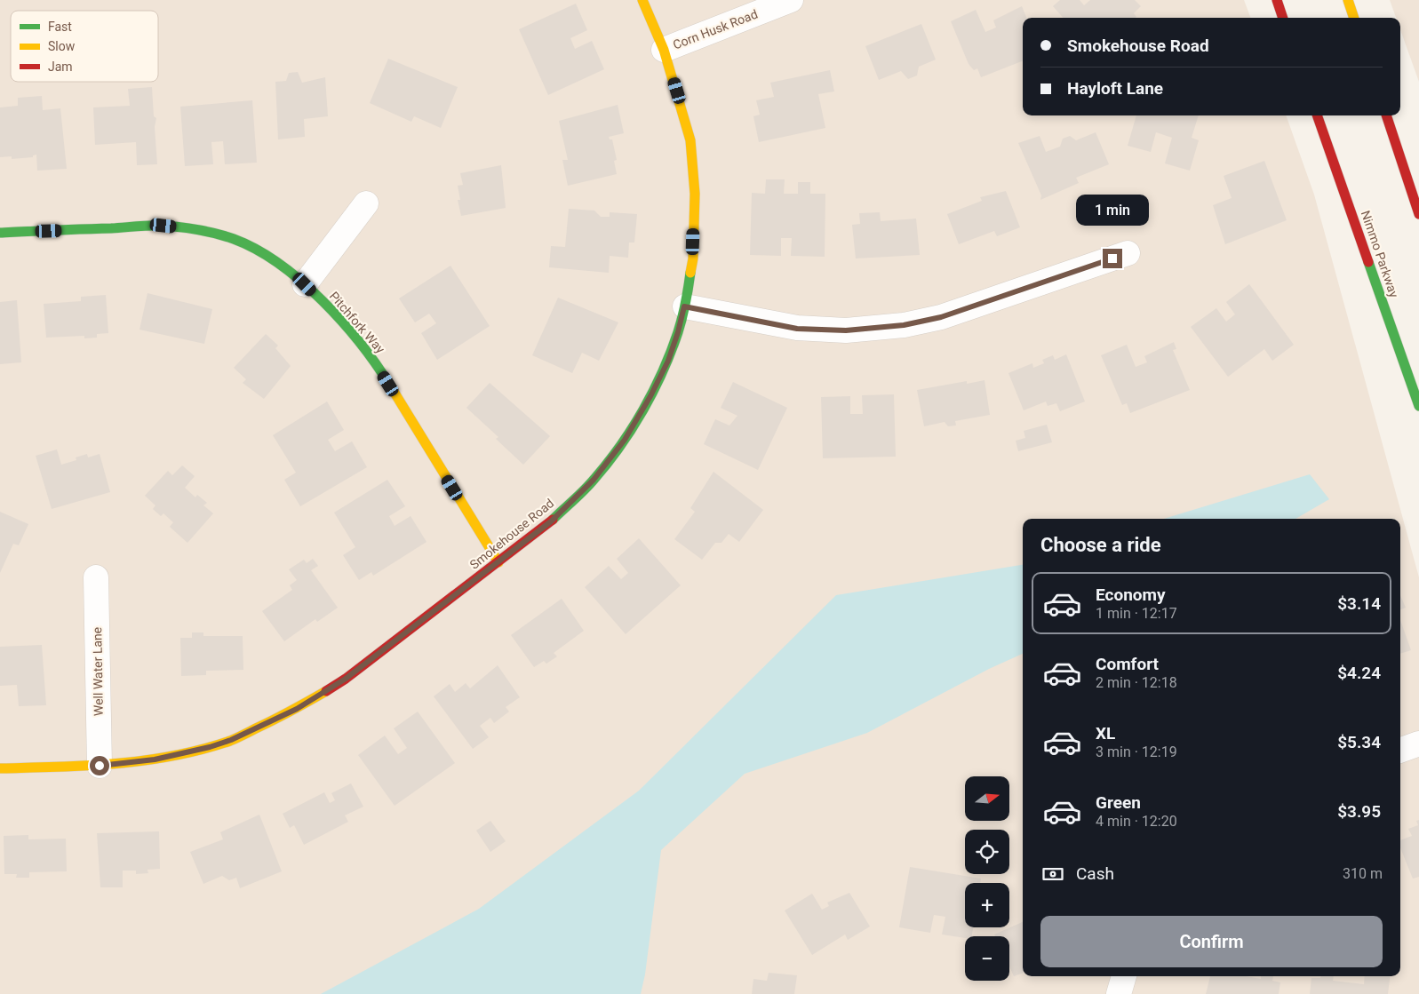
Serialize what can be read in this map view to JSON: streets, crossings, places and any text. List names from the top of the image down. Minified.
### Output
{"streets":{"main road":["Nimmo Parkway","Pitchfork Way","Smokehouse Road"],"street":["Corn Husk Road","Well Water Lane"]},"crossings":[["Corn Husk Road","Smokehouse Road"],["Pitchfork Way","Smokehouse Road"],["Smokehouse Road","Well Water Lane"]],"legend":["Fast","Slow","Jam"],"north":"right","page":{"banner":["Smokehouse Road","Hayloft Lane"],"bubble":"1 min","heading":"Choose a ride","list":[{"name":"Economy","note":"1 min · 12:17","value":"$3.14"},{"name":"Comfort","note":"2 min · 12:18","value":"$4.24"},{"name":"XL","note":"3 min · 12:19","value":"$5.34"},{"name":"Green","note":"4 min · 12:20","value":"$3.95"}],"map_buttons":["+","−"],"pay":["Cash","310 m"],"buttons":"Confirm"}}
